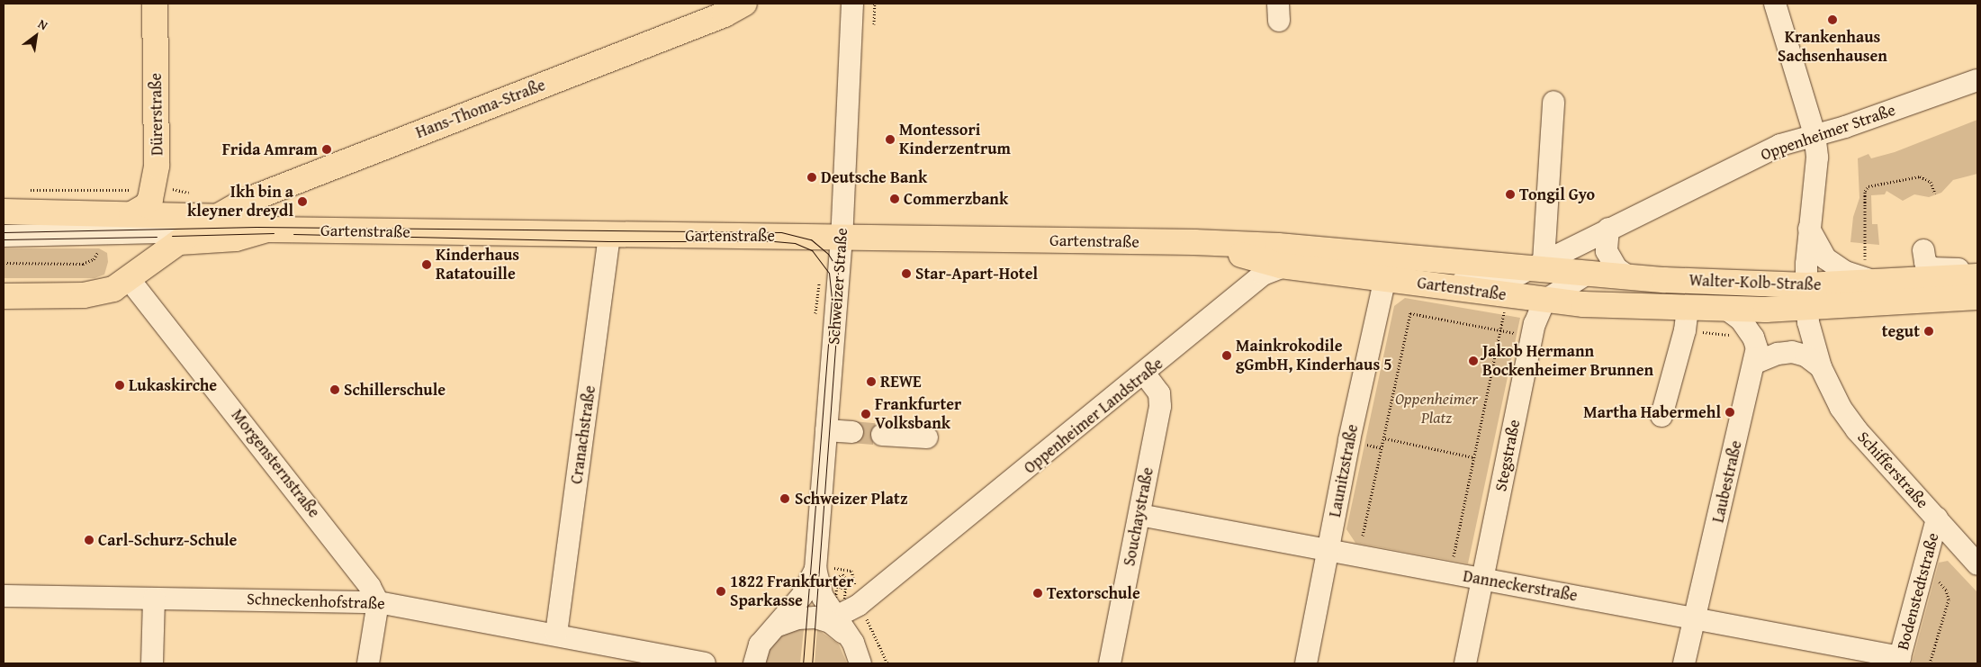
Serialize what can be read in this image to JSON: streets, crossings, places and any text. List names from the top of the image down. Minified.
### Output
{"streets":{"main road":["Hans-Thoma-Straße","Dürerstraße","Gartenstraße","Walter-Kolb-Straße"],"street":["Oppenheimer Straße","Schweizer Straße","Oppenheimer Landstraße","Cranachstraße","Stegstraße","Morgensternstraße","Schifferstraße","Launitzstraße","Laubestraße","Souchaystraße","Danneckerstraße","Bodenstedtstraße","Schneckenhofstraße"]},"crossings":[["Hans-Thoma-Straße","Gartenstraße"],["Dürerstraße","Gartenstraße"],["Oppenheimer Straße","Gartenstraße"],["Oppenheimer Straße","Walter-Kolb-Straße"],["Oppenheimer Straße","Schifferstraße"],["Gartenstraße","Walter-Kolb-Straße"],["Gartenstraße","Schweizer Straße"],["Gartenstraße","Oppenheimer Landstraße"],["Gartenstraße","Cranachstraße"],["Gartenstraße","Stegstraße"],["Gartenstraße","Launitzstraße"],["Walter-Kolb-Straße","Stegstraße"],["Walter-Kolb-Straße","Schifferstraße"],["Walter-Kolb-Straße","Laubestraße"],["Oppenheimer Landstraße","Souchaystraße"],["Cranachstraße","Schneckenhofstraße"],["Stegstraße","Danneckerstraße"],["Morgensternstraße","Schneckenhofstraße"],["Schifferstraße","Bodenstedtstraße"],["Launitzstraße","Danneckerstraße"],["Laubestraße","Danneckerstraße"],["Souchaystraße","Danneckerstraße"],["Danneckerstraße","Bodenstedtstraße"]],"parks":["Oppenheimer Platz"],"places":["Krankenhaus Sachsenhausen","Montessori Kinderzentrum","Frida Amram","Deutsche Bank","Tongil Gyo","Commerzbank","Ikh bin a kleyner dreydl","Kinderhaus Ratatouille","Star-Apart-Hotel","tegut","Mainkrokodile gGmbH, Kinderhaus 5","Jakob Hermann Bockenheimer Brunnen","REWE","Lukaskirche","Schillerschule","Martha Habermehl","Frankfurter Volksbank","Schweizer Platz","Carl-Schurz-Schule","1822 Frankfurter Sparkasse","Textorschule"],"north":"top right"}
